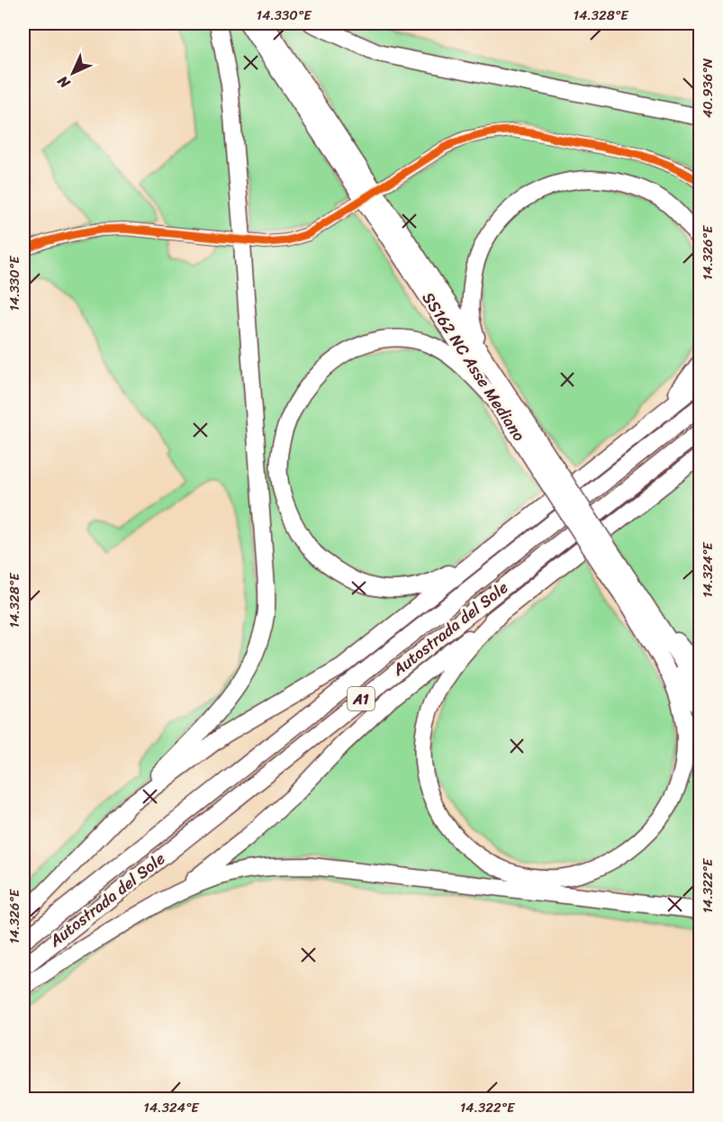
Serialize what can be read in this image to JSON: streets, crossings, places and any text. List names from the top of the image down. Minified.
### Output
{"streets":{"highway":["SS162 NC Asse Mediano","Autostrada del Sole","A1"]},"north":"bottom left","coordinates":["14.330°E","14.328°E","40.936°N","14.326°E","14.324°E","14.322°E"]}
